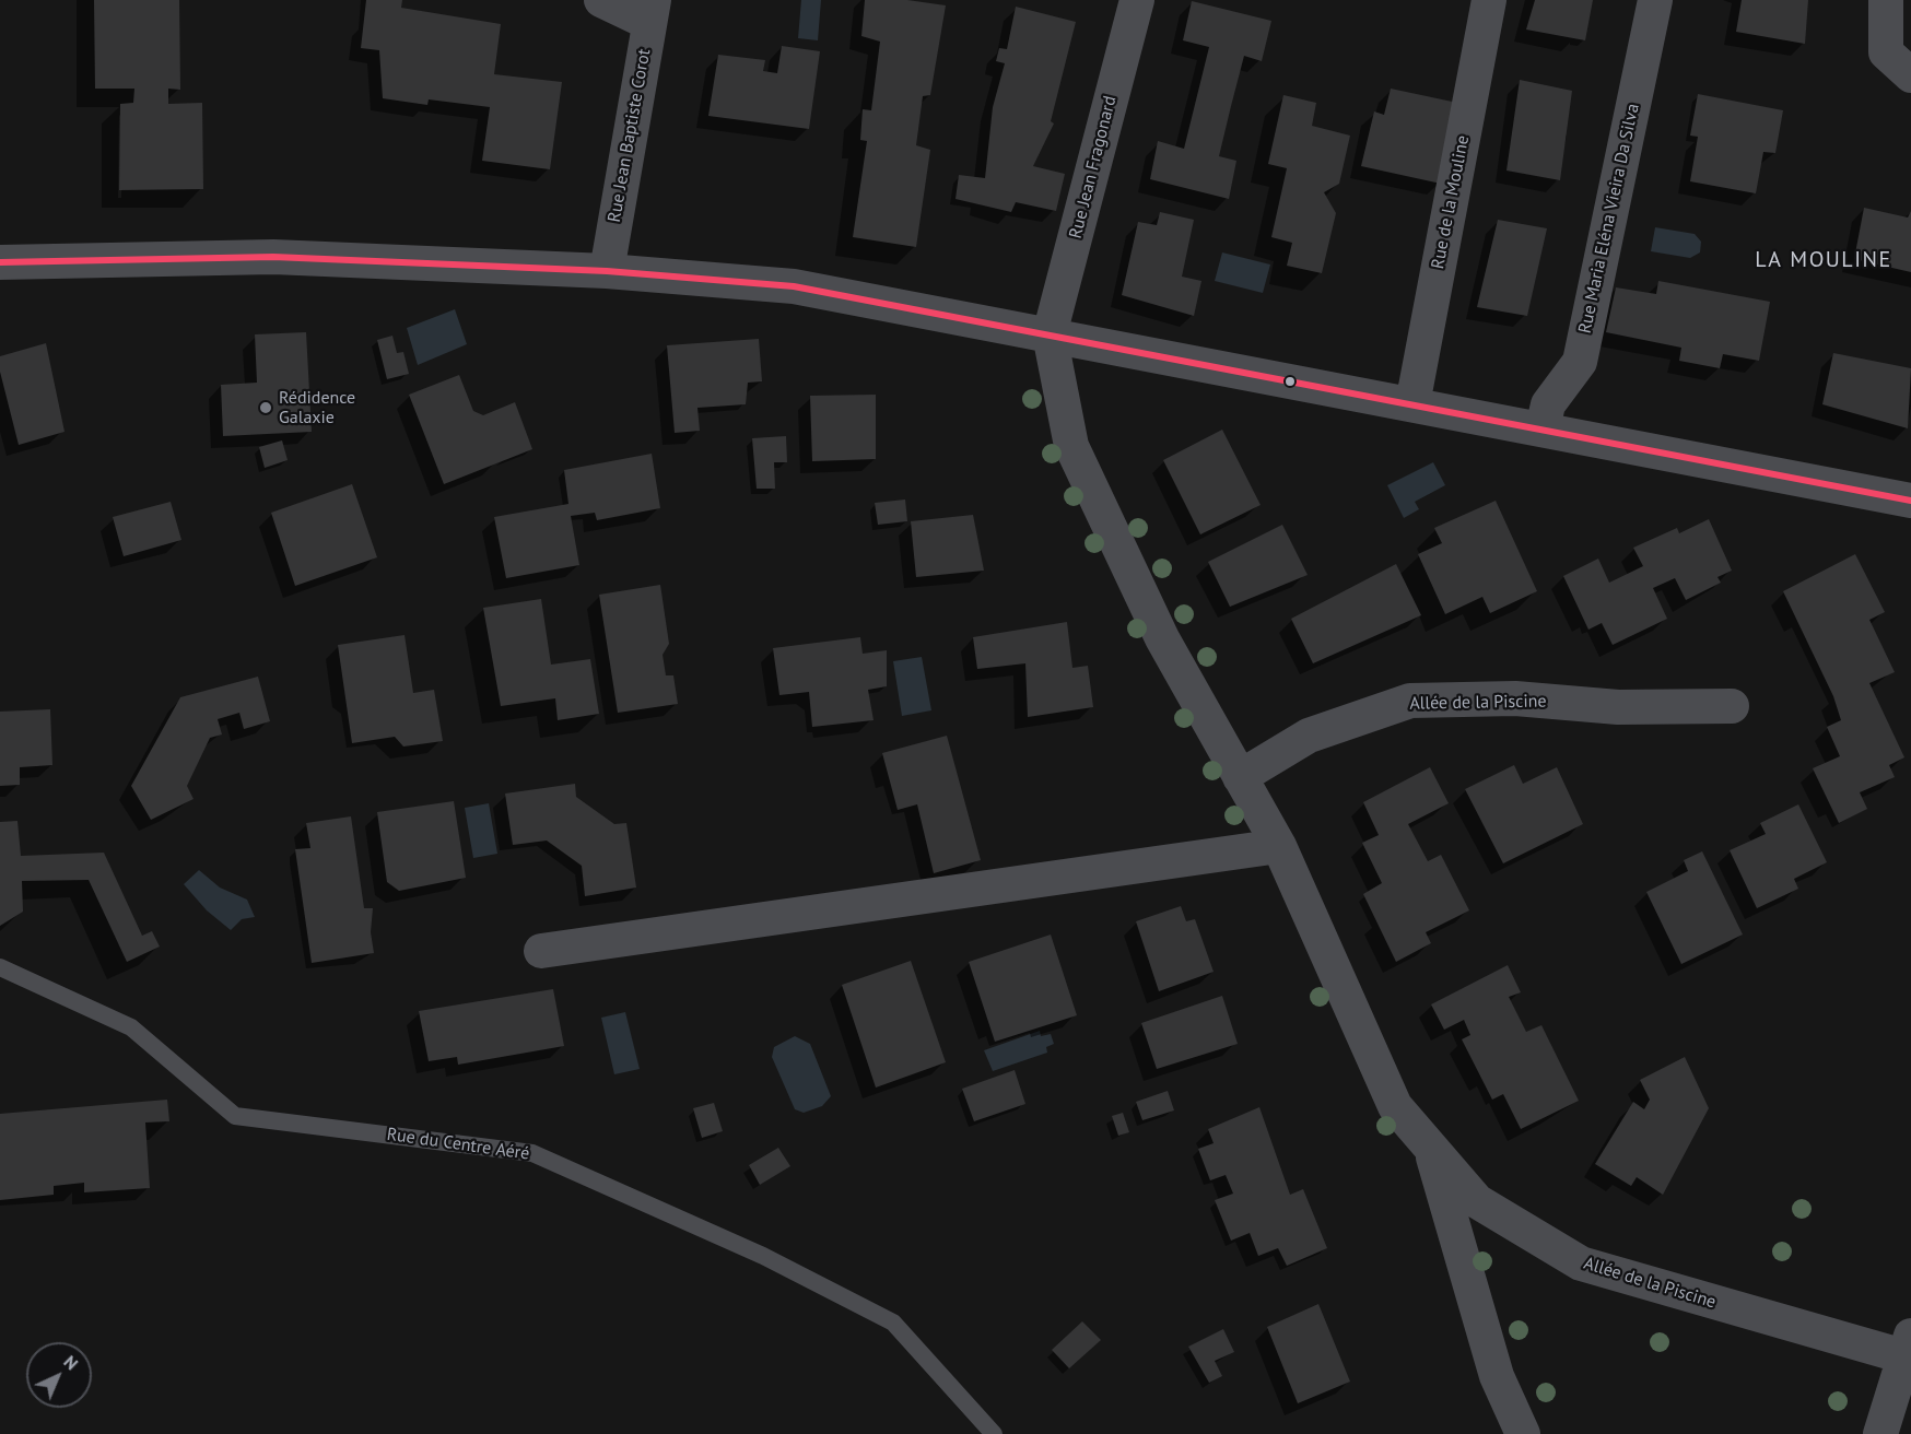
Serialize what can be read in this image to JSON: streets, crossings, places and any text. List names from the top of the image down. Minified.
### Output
{"streets":{"street":["Rue Jean Baptiste Corot","Rue Jean Fragonard","Rue de la Mouline","Rue Maria Eléna Vieira Da Silva","Allée de la Piscine"],"lane":["Rue du Centre Aéré"]},"crossings":[["Rue Jean Fragonard","Allée de la Piscine"]],"districts":["LA MOULINE"],"places":["Rédidence Galaxie"],"north":"top right"}
